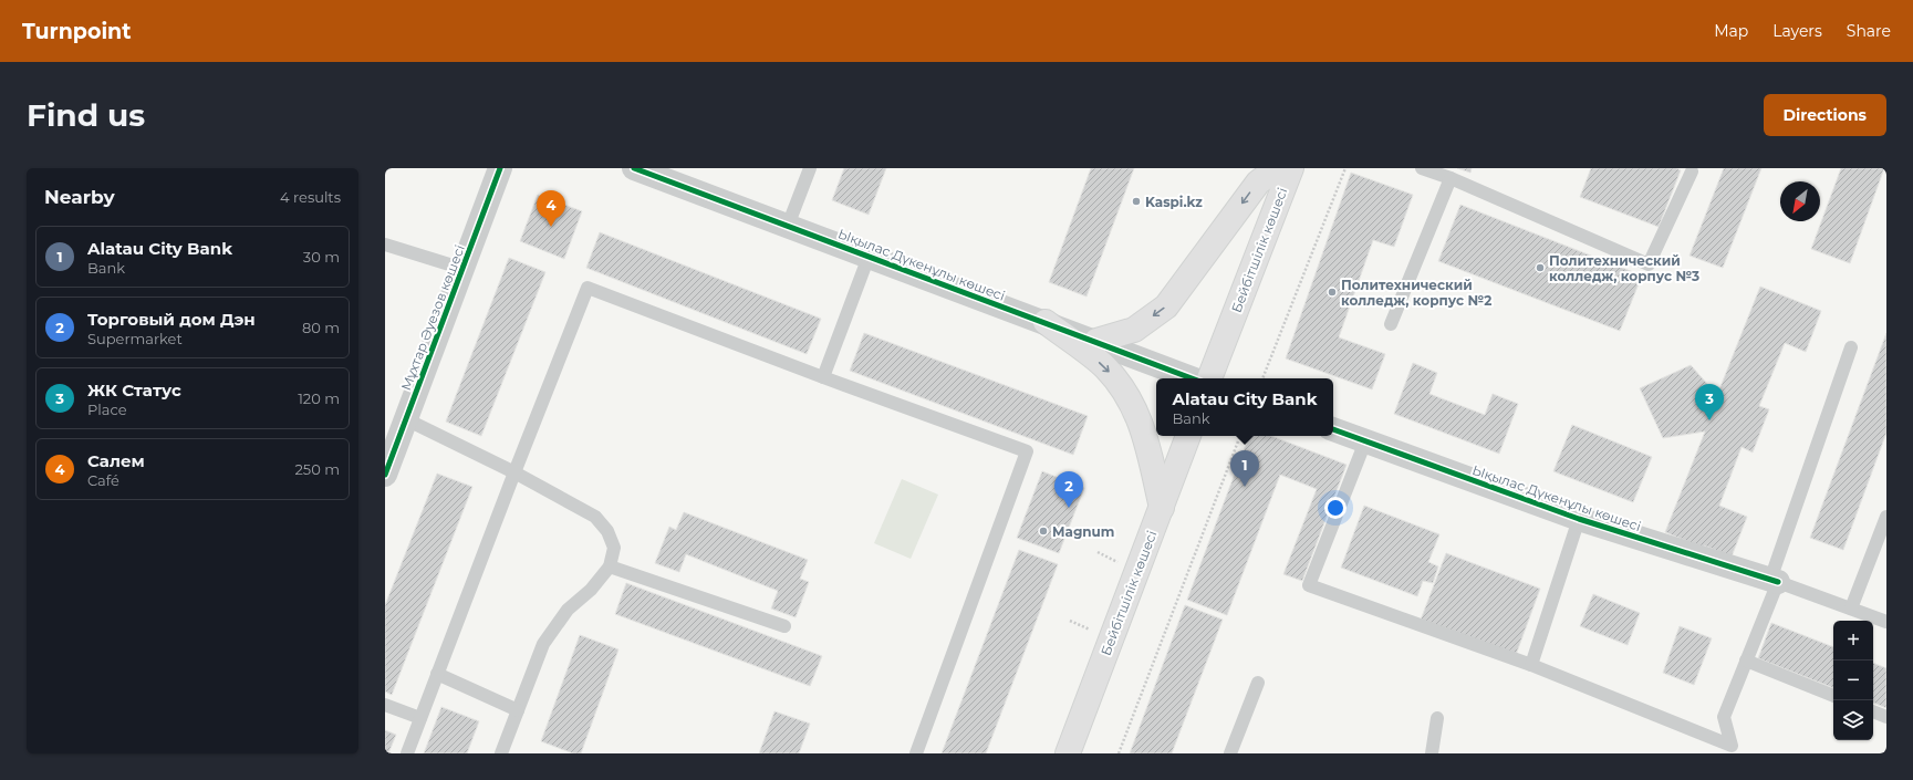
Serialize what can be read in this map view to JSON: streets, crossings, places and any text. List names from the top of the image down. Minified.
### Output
{"streets":{"main road":["Бейбітшілік көшесі"],"street":["Ықылас Дүкенұлы көшесі","Мұхтар Әуезов көшесі"]},"places":["Kaspi.kz","Политехнический колледж, корпус №3","Политехнический колледж, корпус №2","Magnum"],"north":"bottom left","page":{"header":"Turnpoint","nav":["Map","Layers","Share"],"buttons":"Directions","title":"Find us","heading":["Nearby","4 results"],"pins":["4","3","1","2"],"list":[{"mark":"1","name":"Alatau City Bank","note":"Bank","value":"30 m"},{"mark":"2","name":"Торговый дом Дэн","note":"Supermarket","value":"80 m"},{"mark":"3","name":"ЖК Статус","note":"Place","value":"120 m"},{"mark":"4","name":"Салем","note":"Café","value":"250 m"}],"popup":["Alatau City Bank","Bank"],"map_buttons":["+","−"]}}
